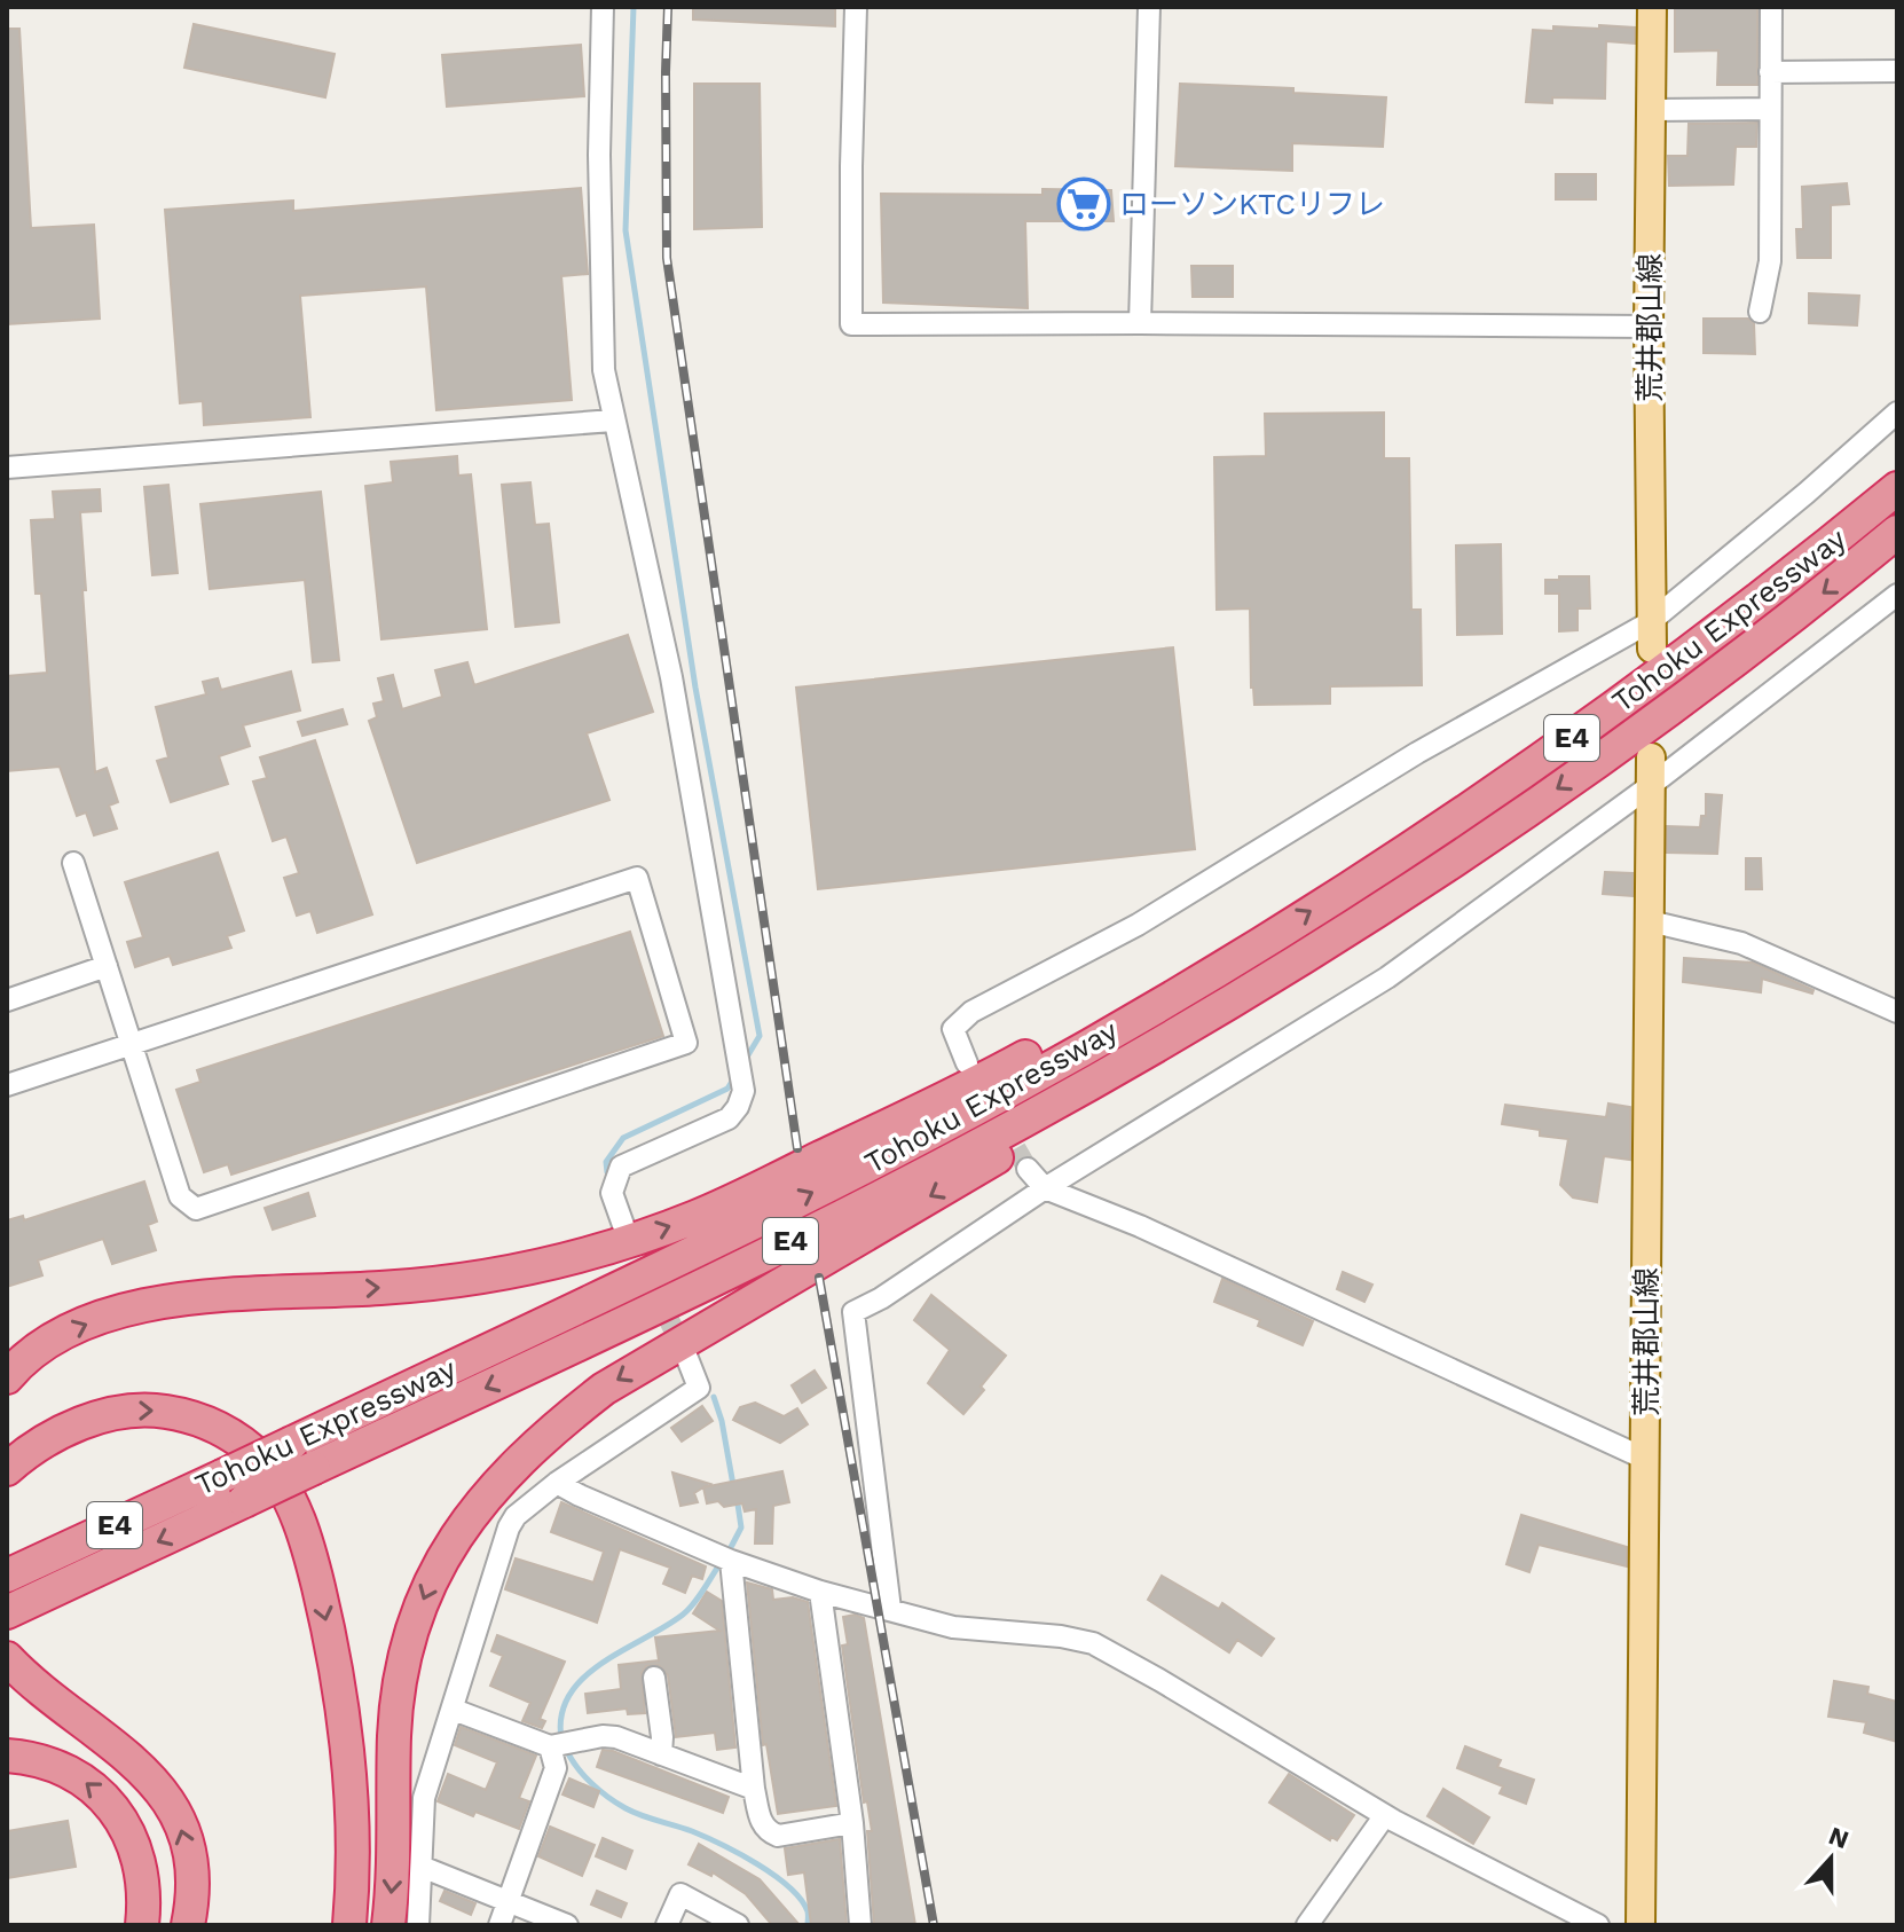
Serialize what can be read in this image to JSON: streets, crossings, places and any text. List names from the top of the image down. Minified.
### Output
{"streets":{"highway":["Tohoku Expressway","E4"],"main road":["荒井郡山線"]},"places":{"supermarket":["ローソンKTCリフレ"]},"north":"top"}
